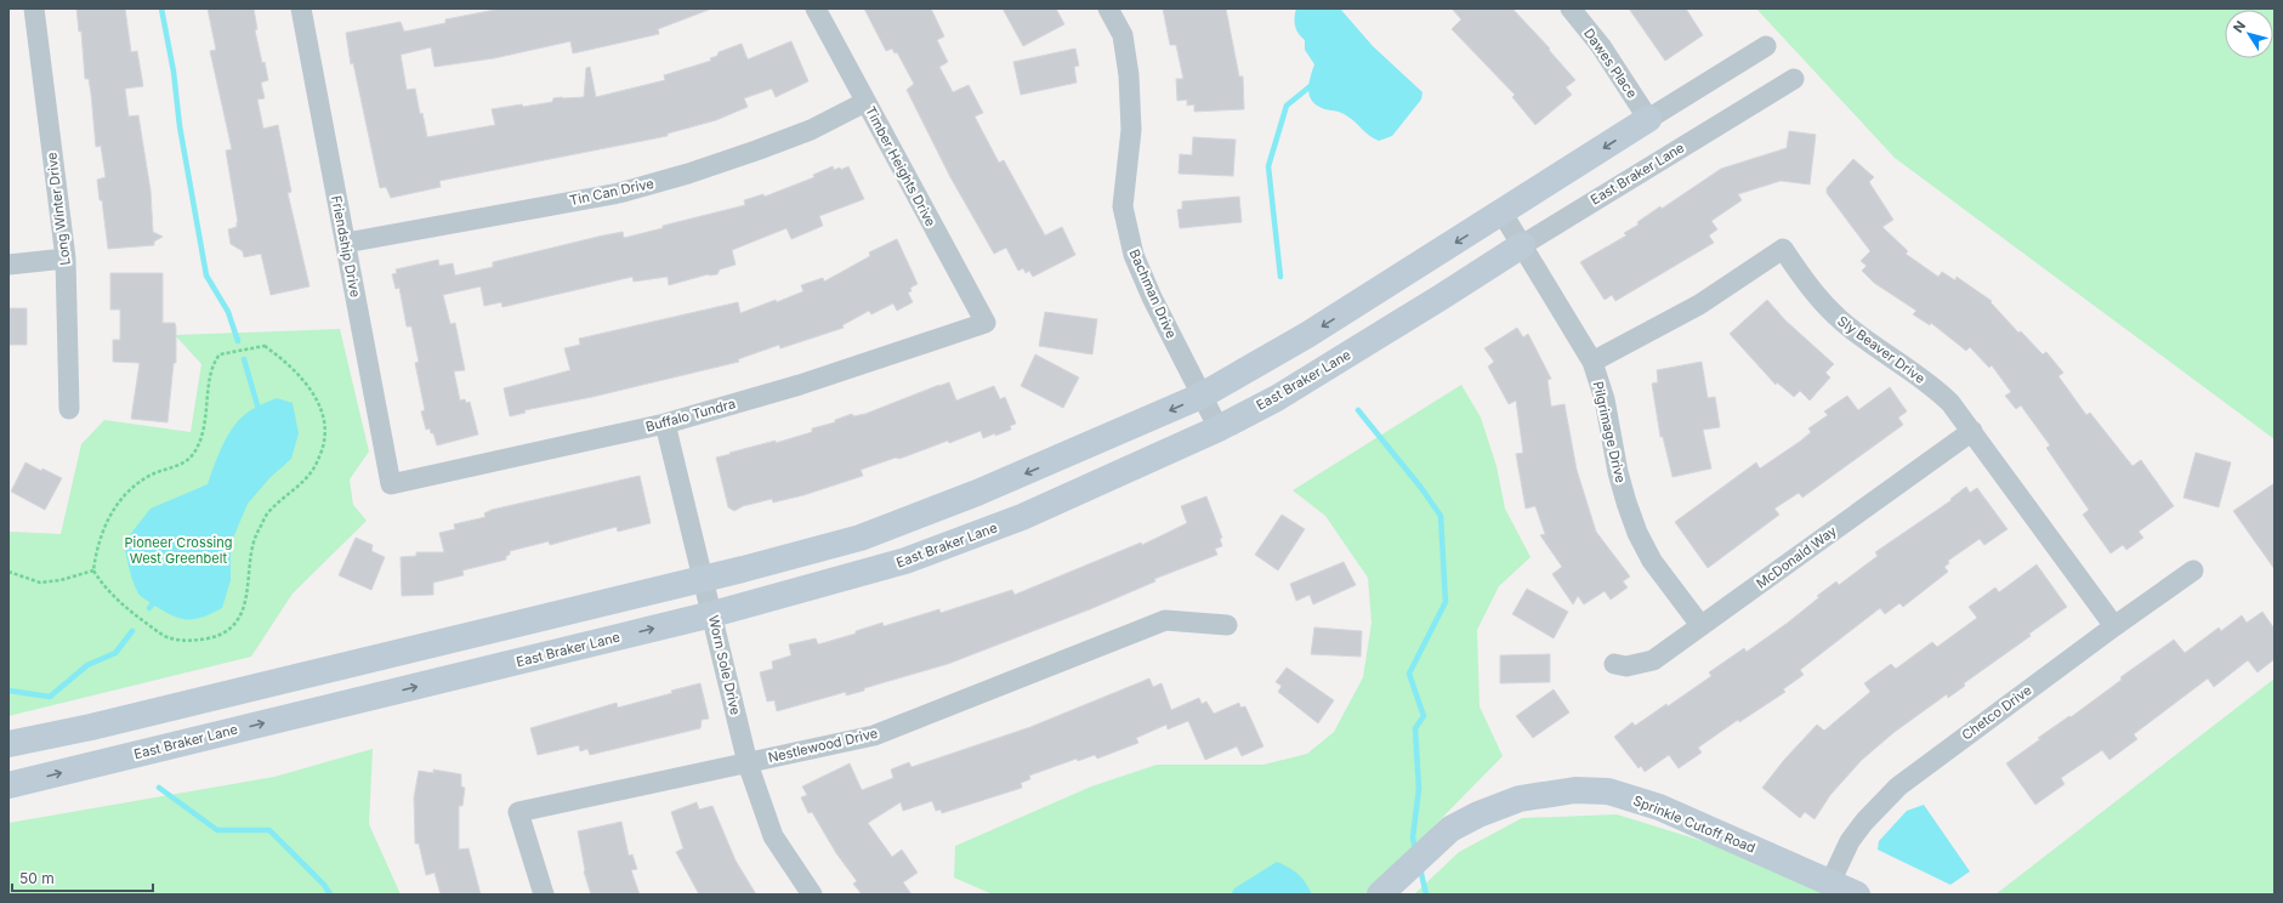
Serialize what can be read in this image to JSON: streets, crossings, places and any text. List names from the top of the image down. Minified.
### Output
{"streets":{"street":["Dawes Place","Timber Heights Drive","East Braker Lane","Tin Can Drive","Long Winter Drive","Friendship Drive","Bachman Drive","Sly Beaver Drive","Buffalo Tundra","Pilgrimage Drive","McDonald Way","Worn Sole Drive","Chetco Drive","Nestlewood Drive","Sprinkle Cutoff Road"]},"crossings":[["Timber Heights Drive","Tin Can Drive"],["Timber Heights Drive","Buffalo Tundra"],["East Braker Lane","Bachman Drive"],["East Braker Lane","Pilgrimage Drive"],["East Braker Lane","Worn Sole Drive"],["Tin Can Drive","Friendship Drive"],["Friendship Drive","Buffalo Tundra"],["Sly Beaver Drive","Pilgrimage Drive"],["Sly Beaver Drive","McDonald Way"],["Sly Beaver Drive","Chetco Drive"],["Buffalo Tundra","Worn Sole Drive"],["Pilgrimage Drive","McDonald Way"],["Worn Sole Drive","Nestlewood Drive"],["Chetco Drive","Sprinkle Cutoff Road"]],"parks":["Pioneer Crossing West Greenbelt"],"scale_bar":"50 m","north":"top left"}
